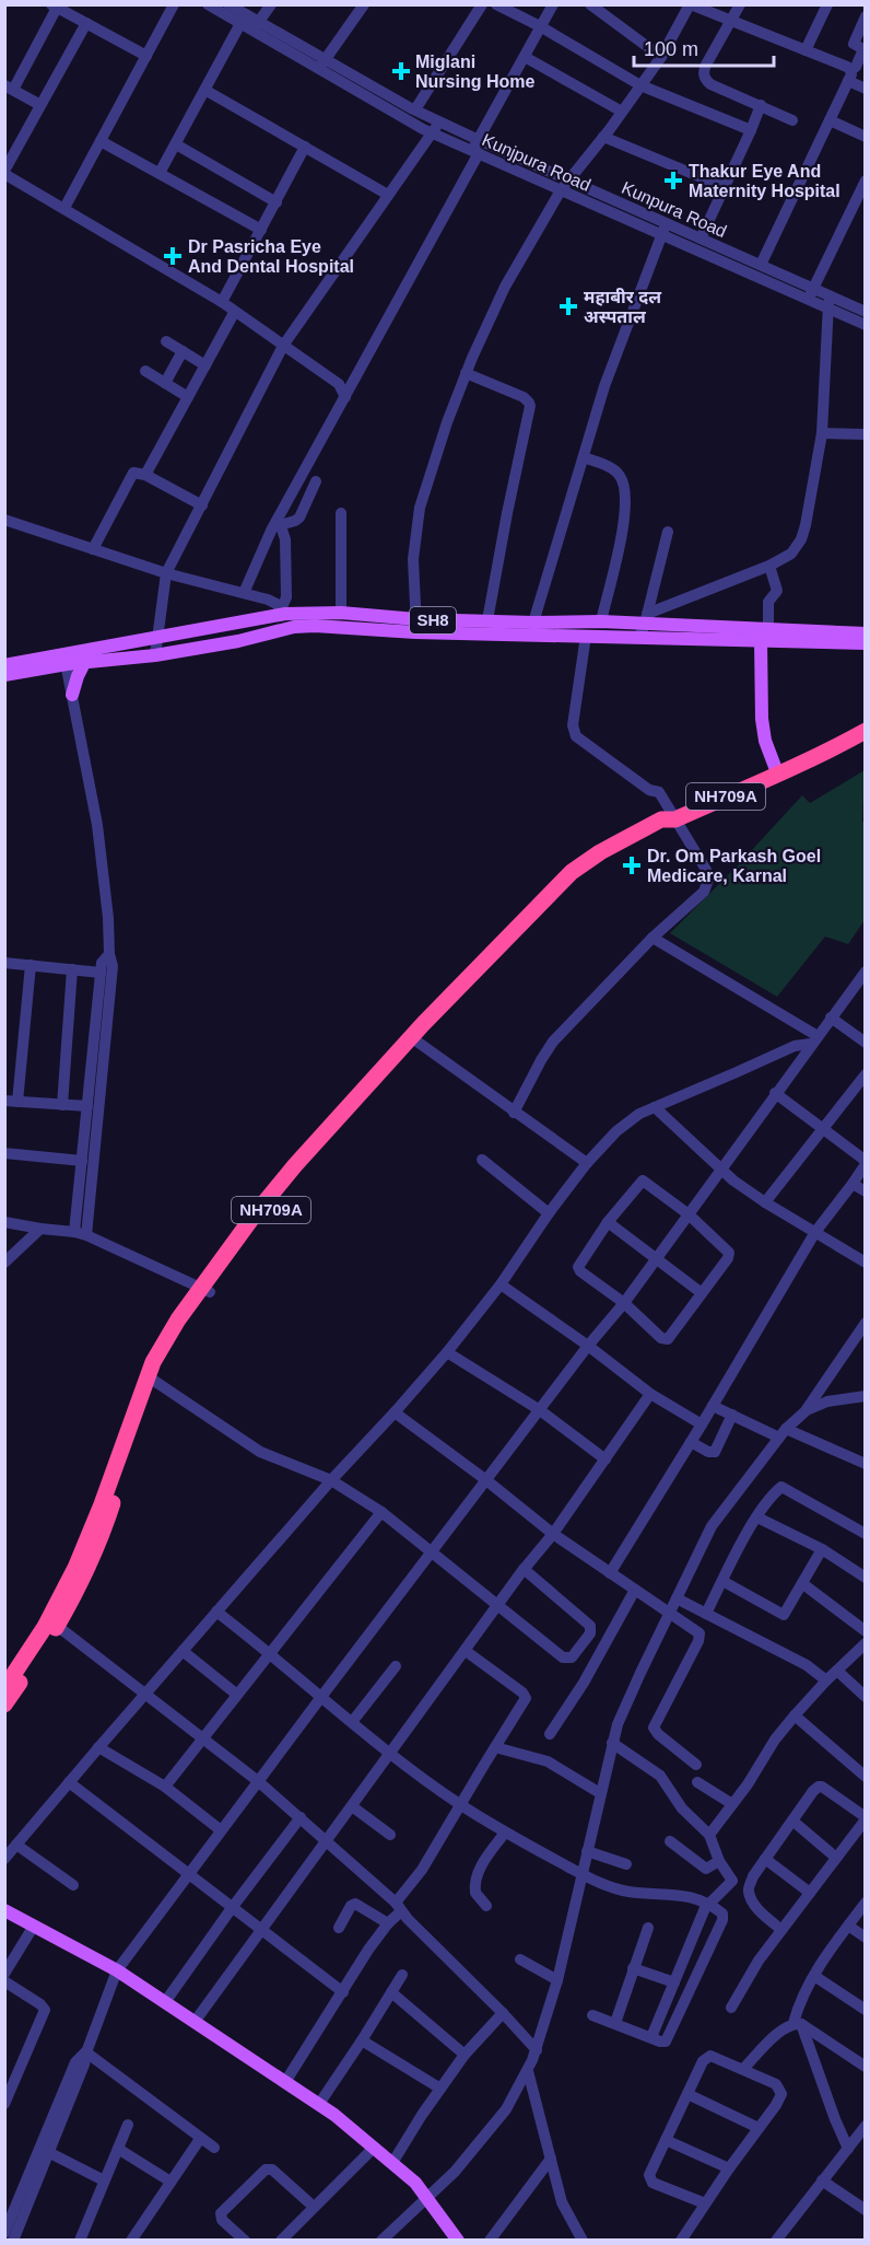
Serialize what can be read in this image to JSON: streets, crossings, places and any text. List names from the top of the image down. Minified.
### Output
{"streets":{"highway":["NH709A"],"main road":["SH8"],"street":["Kunjpura Road","Kunpura Road"]},"crossings":[["Kunjpura Road","Kunpura Road"]],"places":{"health":["Miglani Nursing Home","Thakur Eye And Maternity Hospital","Dr Pasricha Eye And Dental Hospital","महाबीर दल अस्पताल","Dr. Om Parkash Goel Medicare, Karnal"]},"scale_bar":"100 m"}
